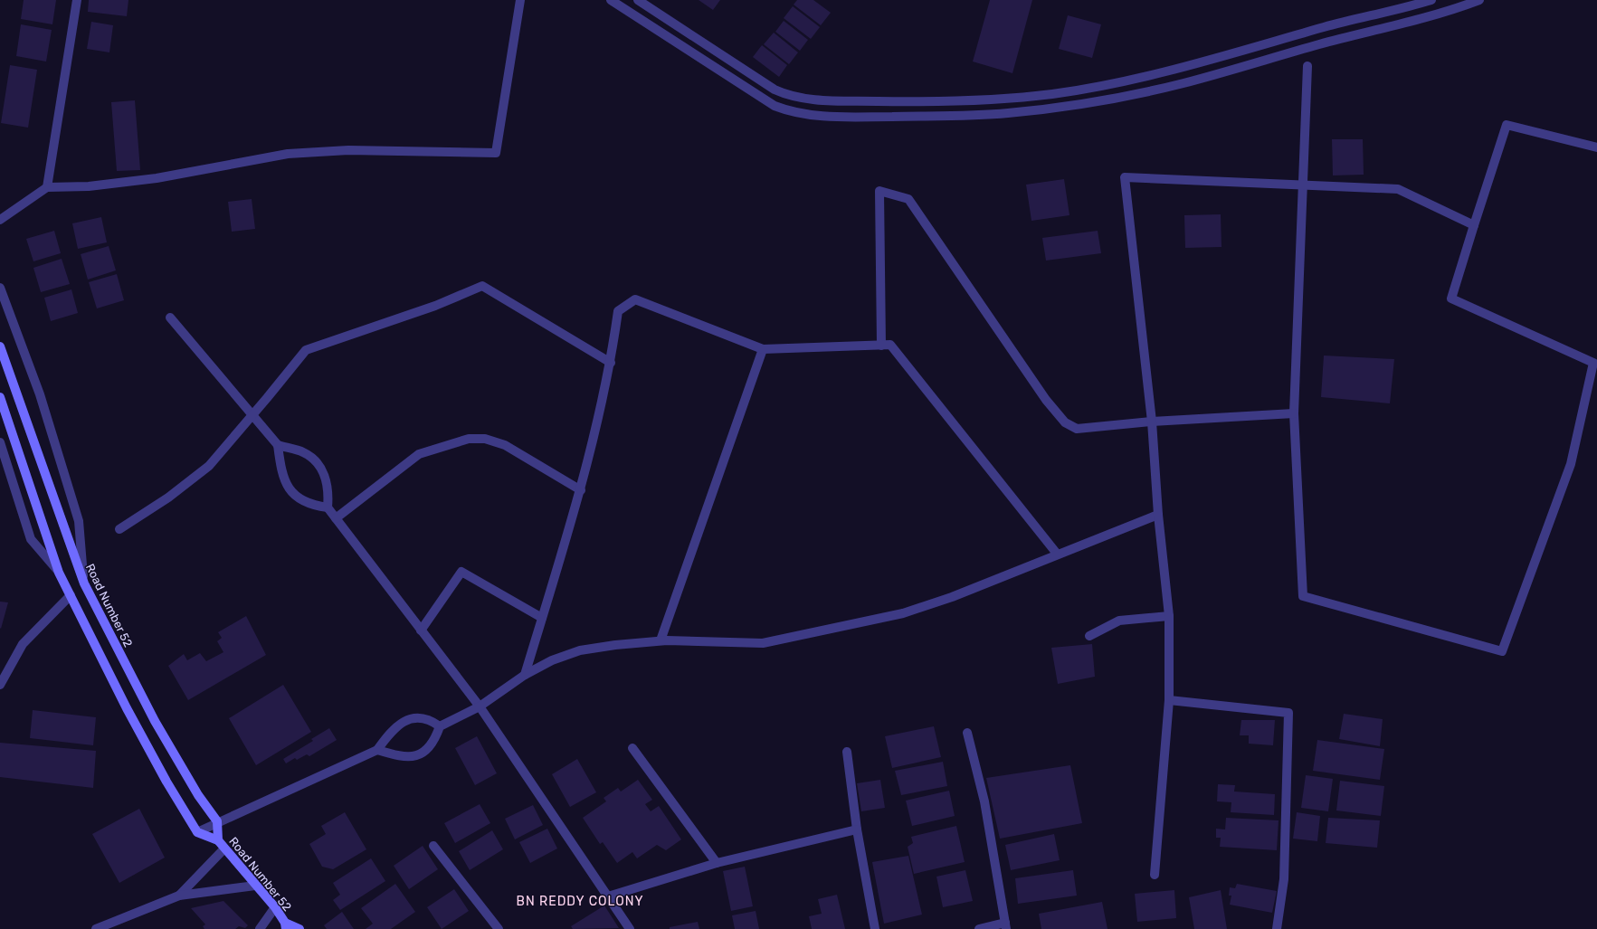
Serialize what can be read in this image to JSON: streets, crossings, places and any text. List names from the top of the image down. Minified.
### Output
{"streets":{"main road":["Road Number 52"]},"districts":["BN REDDY COLONY"]}
